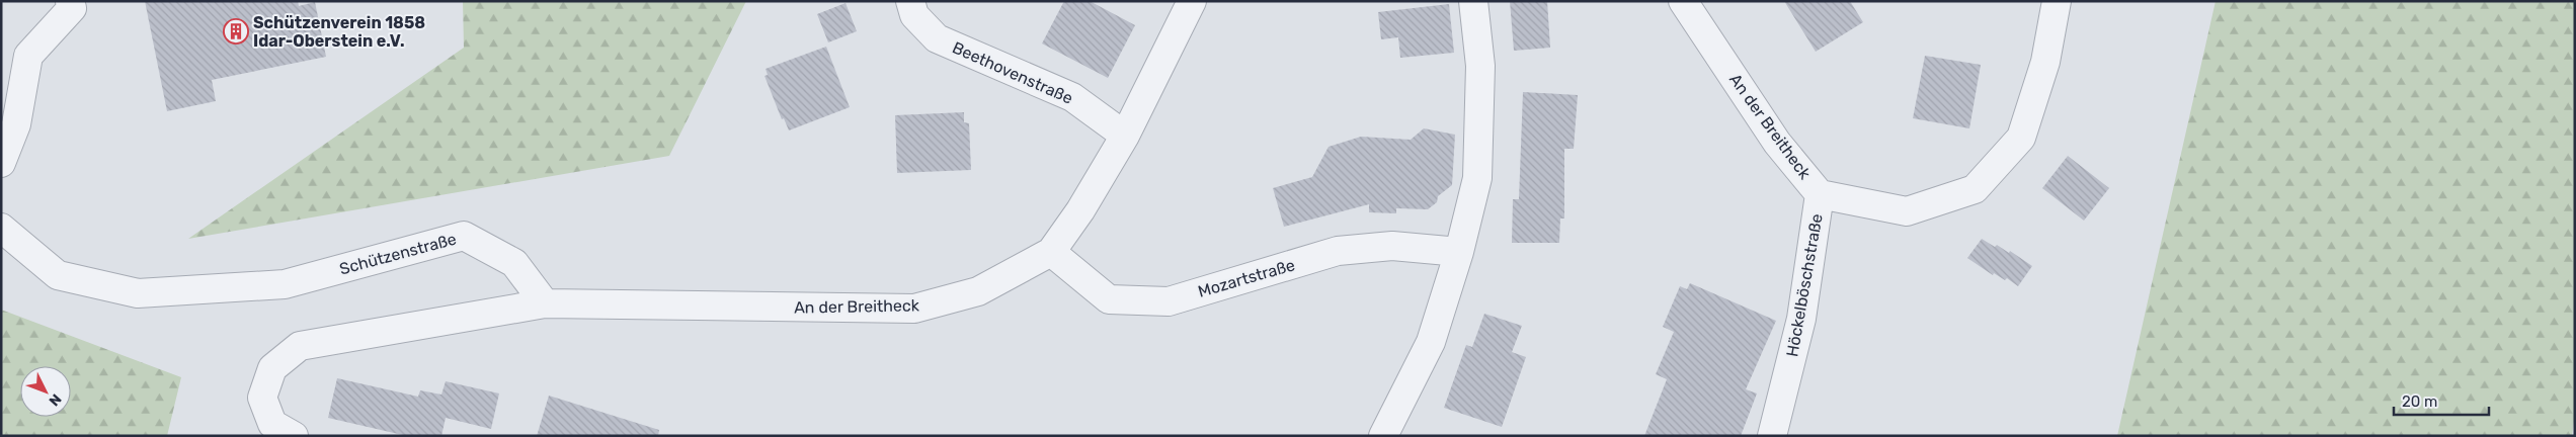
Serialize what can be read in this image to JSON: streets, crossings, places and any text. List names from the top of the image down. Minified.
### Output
{"streets":{"street":["Beethovenstraße","An der Breitheck","Schützenstraße","Mozartstraße","Höckelböschstraße"]},"crossings":[["Beethovenstraße","An der Breitheck"],["An der Breitheck","Schützenstraße"],["An der Breitheck","Mozartstraße"],["An der Breitheck","Höckelböschstraße"]],"places":{"building":["Schützenverein 1858 Idar-Oberstein e.V."]},"scale_bar":"20 m","north":"bottom right"}
